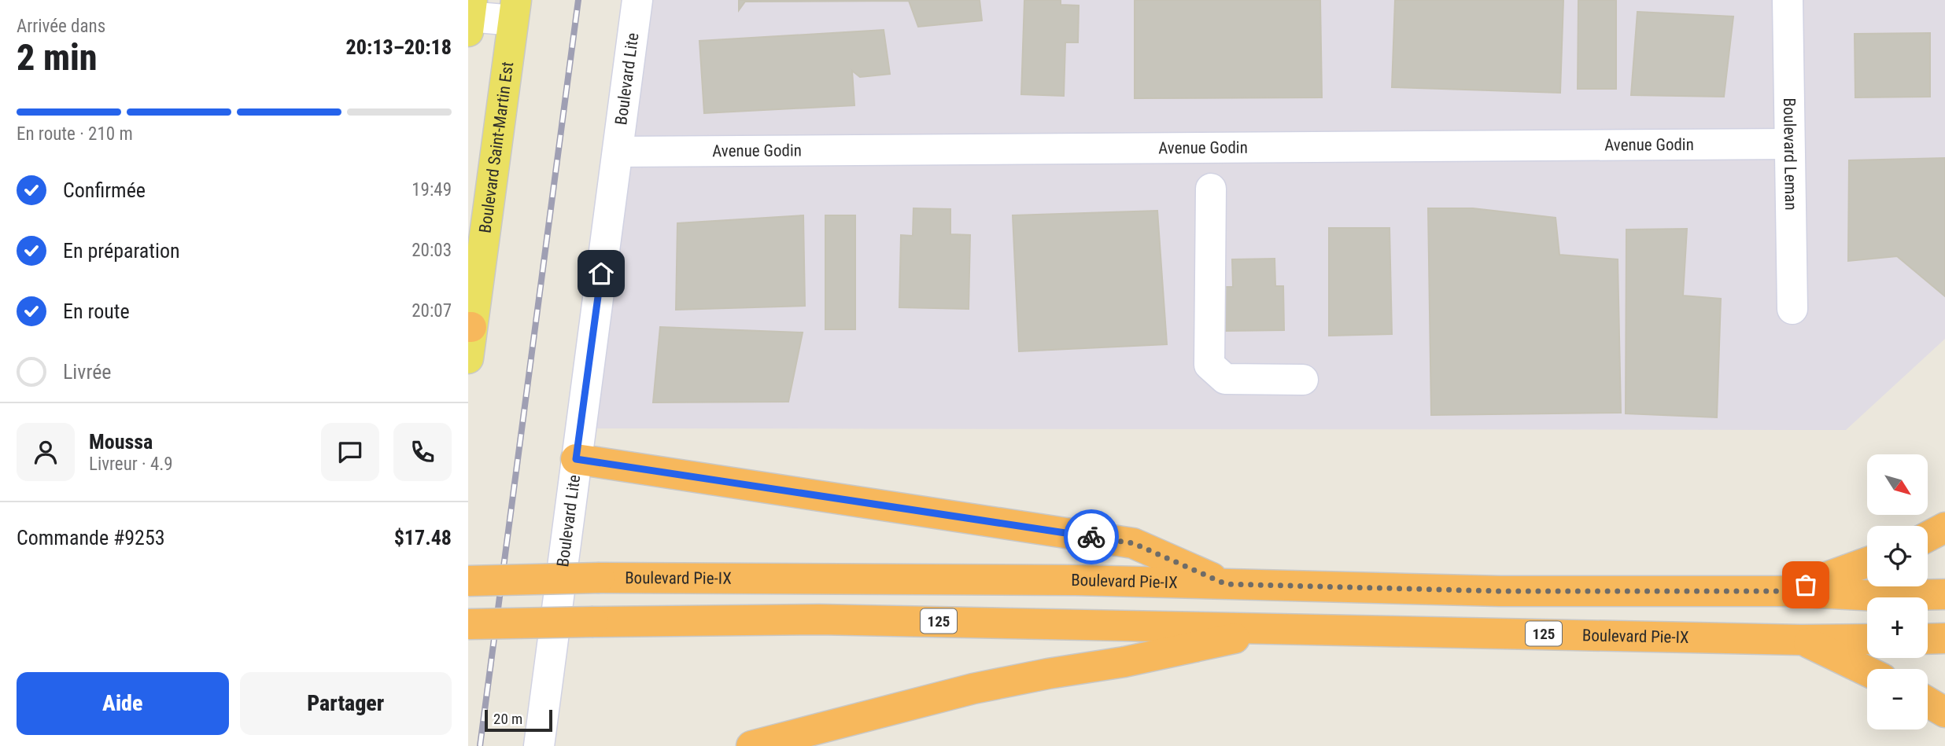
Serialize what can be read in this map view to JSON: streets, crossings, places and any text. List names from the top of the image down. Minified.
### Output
{"streets":{"highway":["Boulevard Pie-IX","125"],"main road":["Boulevard Saint-Martin Est"],"street":["Boulevard Lite","Avenue Godin","Boulevard Leman"]},"crossings":[["Boulevard Lite","Avenue Godin"],["Avenue Godin","Boulevard Leman"]],"scale_bar":"20 m","north":"bottom right","page":{"heading":["2 min","Arrivée dans","20:13–20:18"],"panel":["Moussa","Livreur · 4.9","Commande #9253","$17.48"],"bar":"En route · 210 m","list":[["Confirmée","19:49"],["En préparation","20:03"],["En route","20:07"],"Livrée"],"map_buttons":["+","−"],"buttons":["Aide","Partager"],"scale":"20 m"}}
